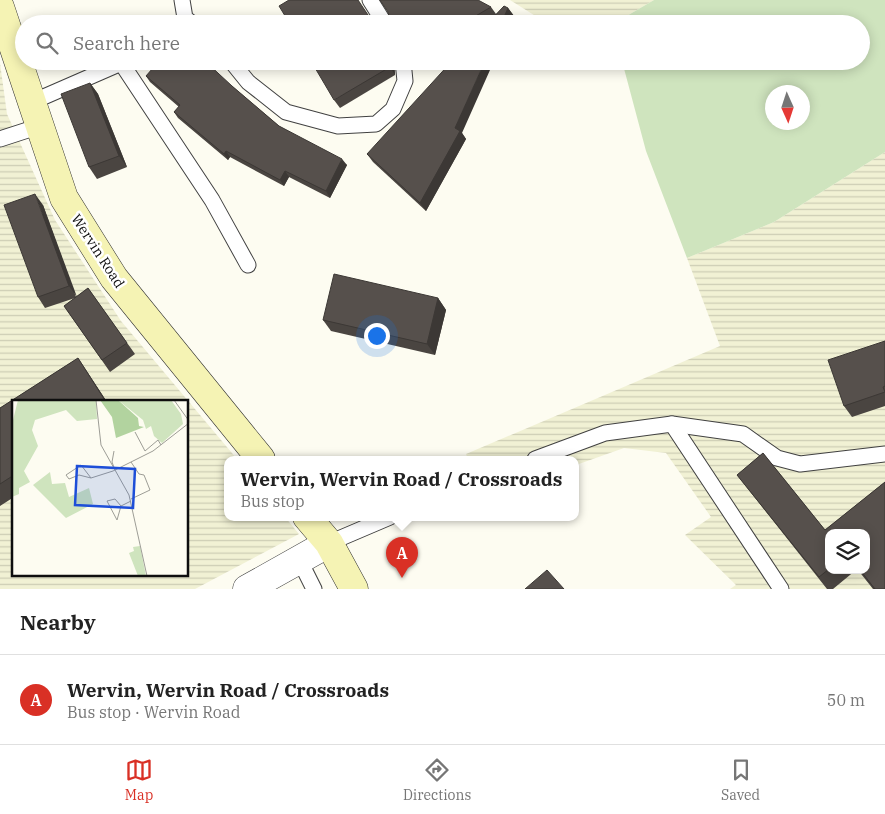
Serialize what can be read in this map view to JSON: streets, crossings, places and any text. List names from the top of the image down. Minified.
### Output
{"streets":{"street":["Wervin Road"]},"north":"bottom","page":{"search":"Search here","popup":["Wervin, Wervin Road / Crossroads","Bus stop"],"pins":"A","heading":"Nearby","list":[{"mark":"A","name":"Wervin, Wervin Road / Crossroads","note":"Bus stop · Wervin Road","value":"50 m"}],"nav":["Map","Directions","Saved"]}}
